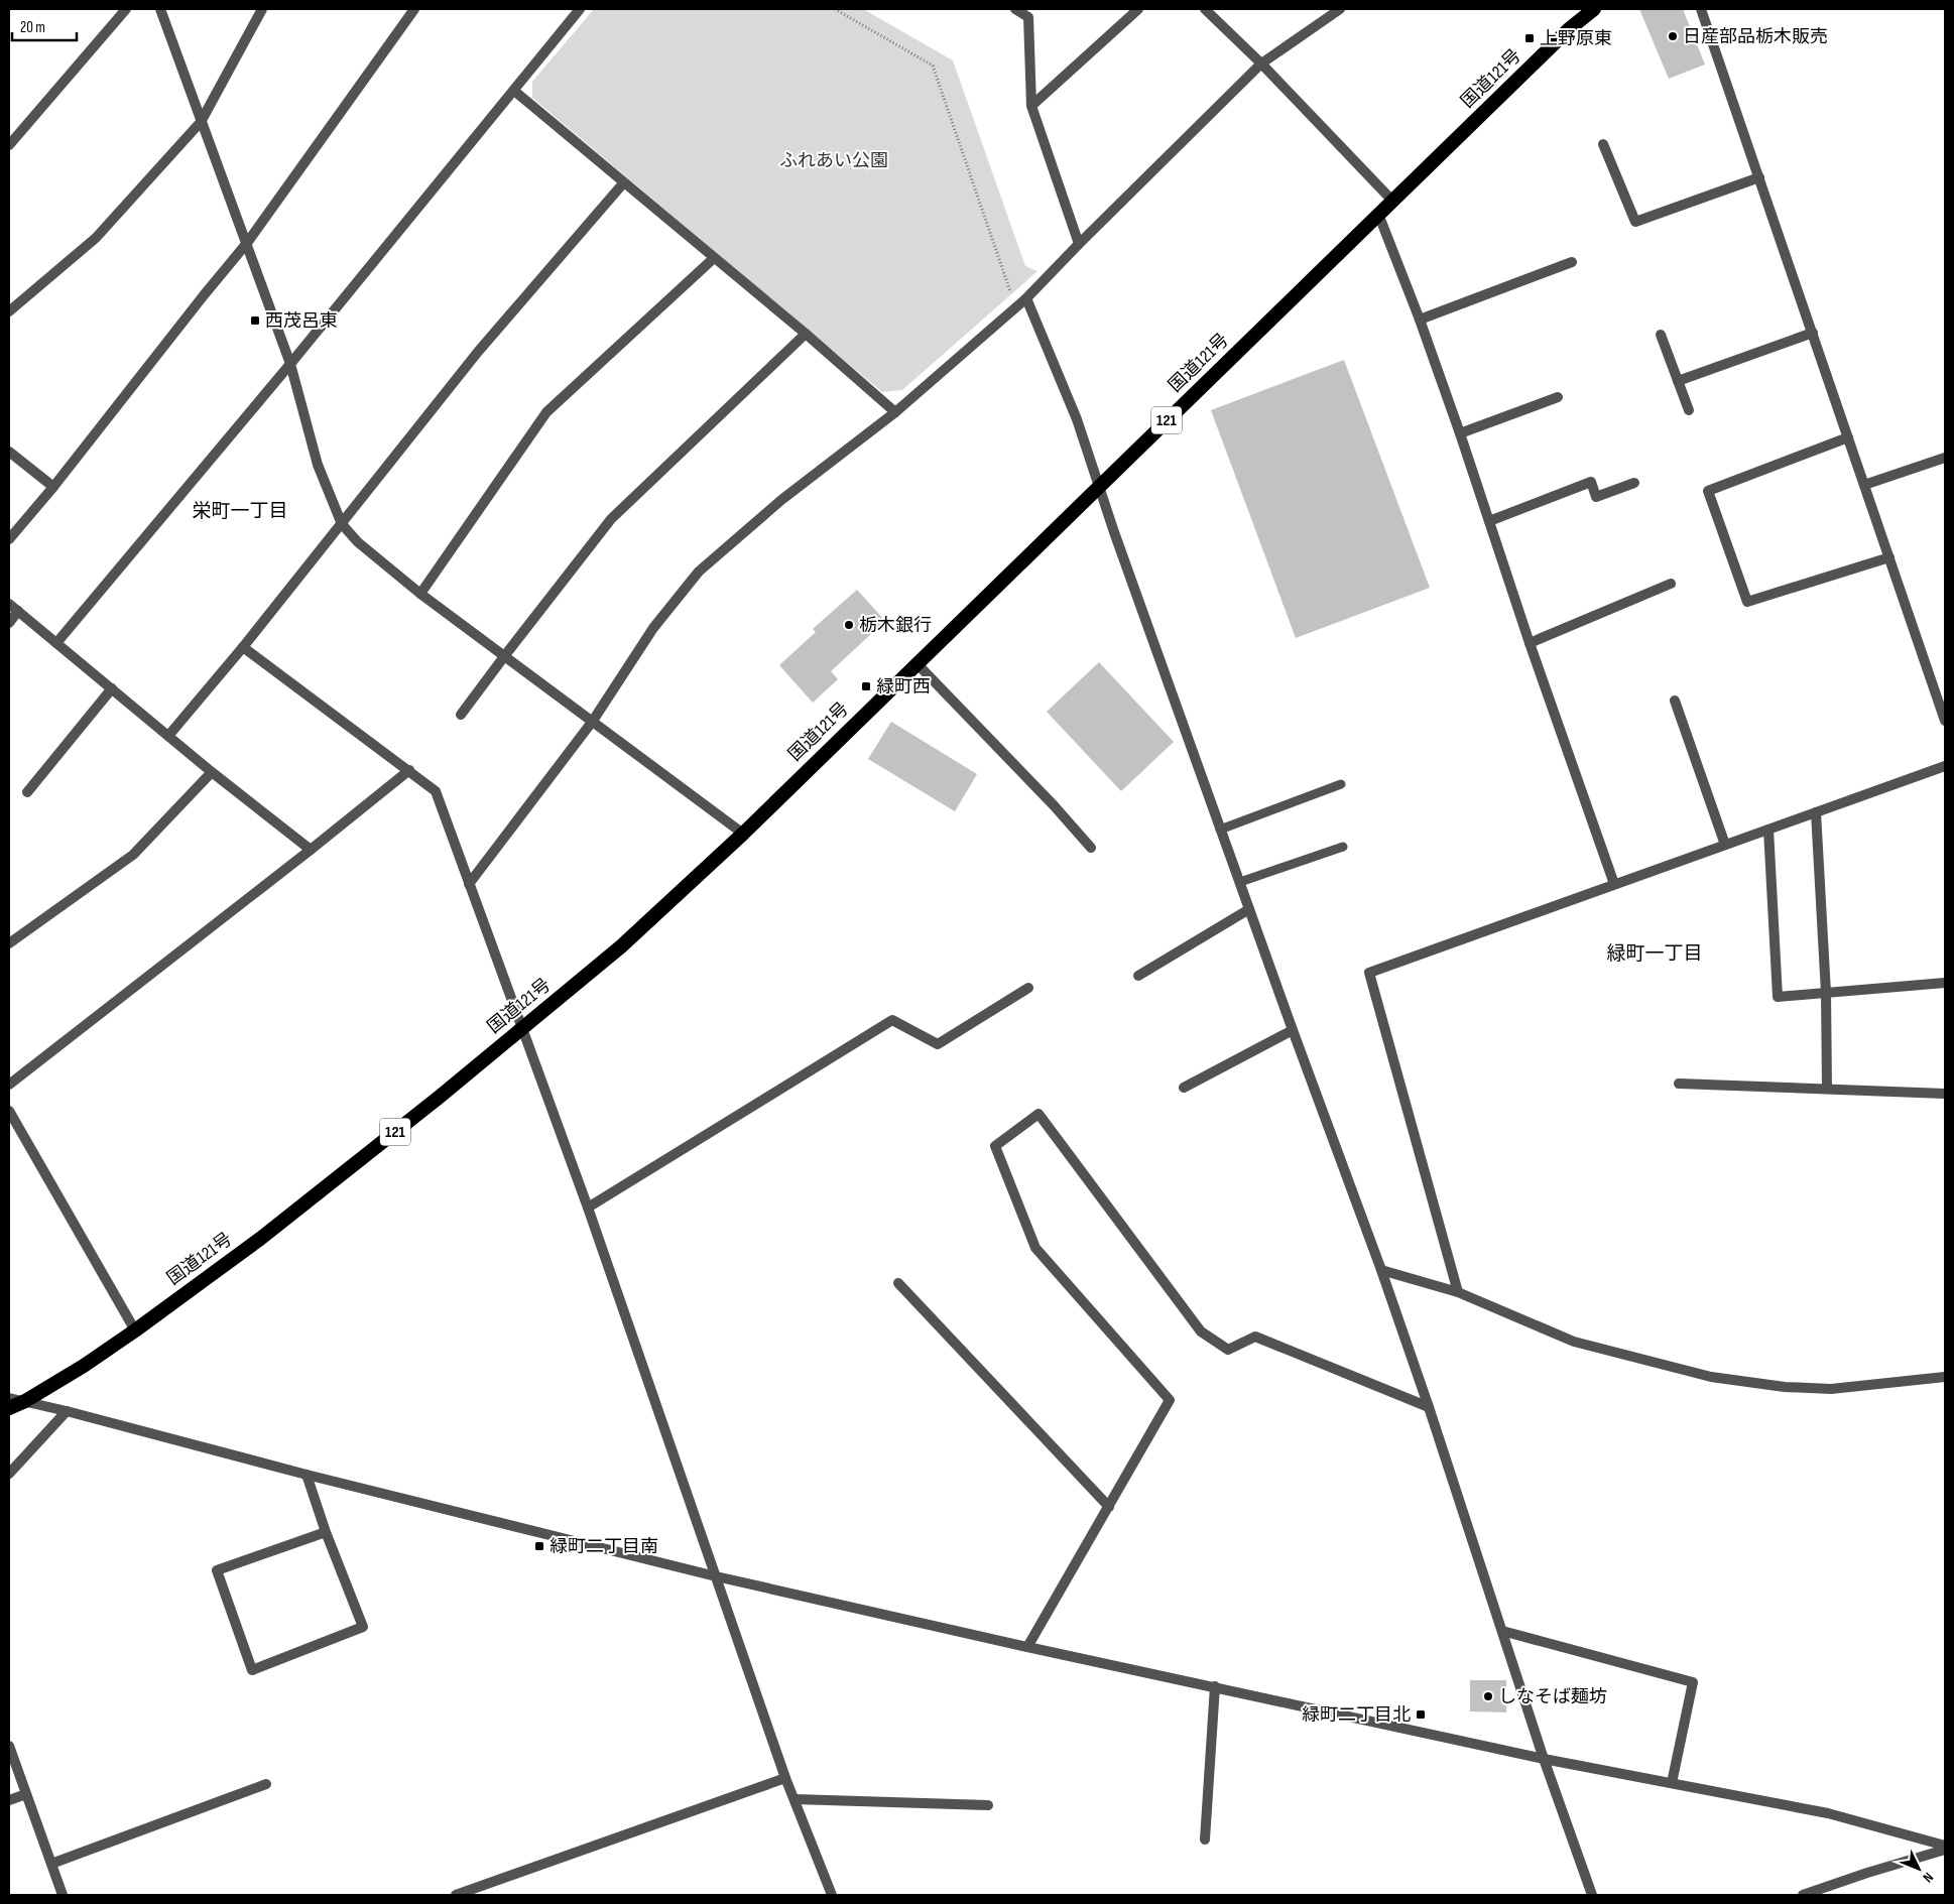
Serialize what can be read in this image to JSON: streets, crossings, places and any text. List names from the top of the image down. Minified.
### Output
{"streets":{"highway":["国道121号","121"]},"districts":["栄町一丁目","緑町一丁目"],"parks":["ふれあい公園"],"places":{"other":["日産部品栃木販売","栃木銀行","しなそば麺坊"],"transit":["上野原東","西茂呂東","緑町西","緑町二丁目南","緑町二丁目北"]},"scale_bar":"20 m","north":"bottom right"}
